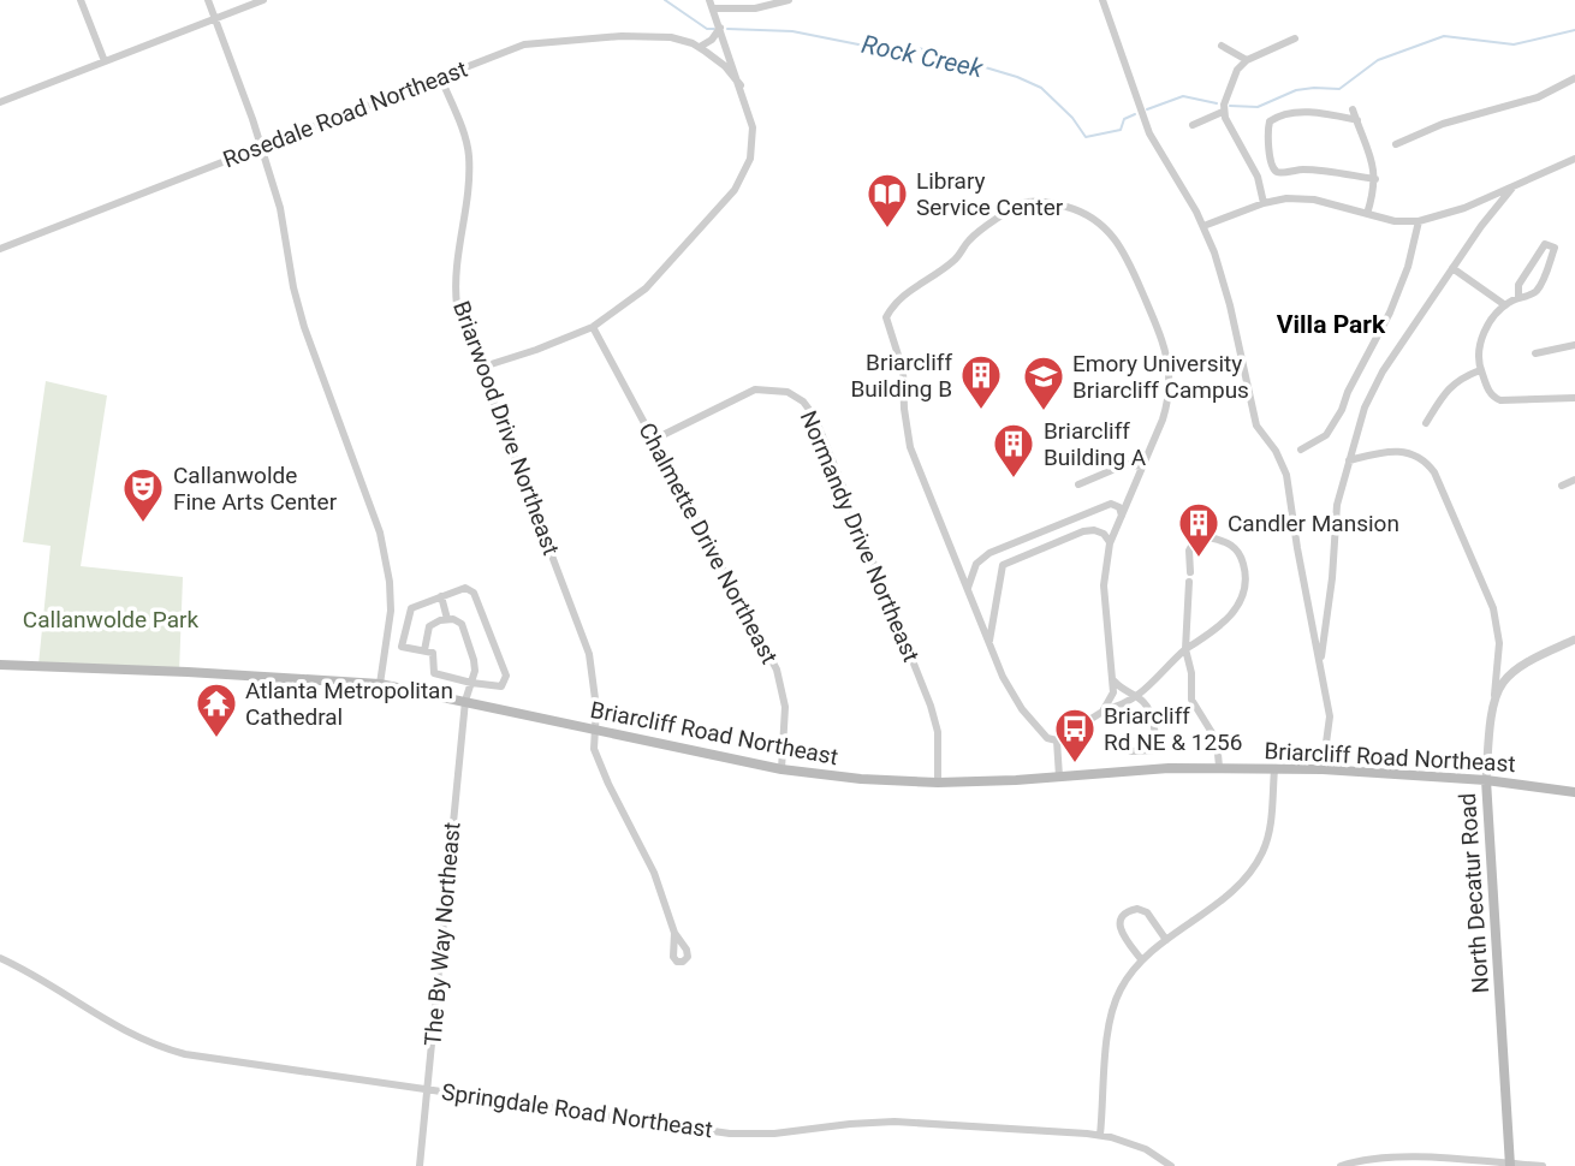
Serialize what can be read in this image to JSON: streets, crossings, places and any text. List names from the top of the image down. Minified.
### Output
{"streets":{"main road":["Briarcliff Road Northeast","North Decatur Road"],"street":["Rosedale Road Northeast","Briarwood Drive Northeast","Normandy Drive Northeast","Chalmette Drive Northeast","The By Way Northeast","Springdale Road Northeast"]},"crossings":[["Rosedale Road Northeast","Briarwood Drive Northeast"],["Briarwood Drive Northeast","Briarcliff Road Northeast"],["Normandy Drive Northeast","Chalmette Drive Northeast"],["Normandy Drive Northeast","Briarcliff Road Northeast"],["Chalmette Drive Northeast","Briarcliff Road Northeast"],["Briarcliff Road Northeast","North Decatur Road"],["Briarcliff Road Northeast","The By Way Northeast"],["The By Way Northeast","Springdale Road Northeast"]],"districts":["Villa Park"],"water":["Rock Creek"],"parks":["Callanwolde Park"],"places":{"library":["Library Service Center"],"building":["Briarcliff Building B","Briarcliff Building A","Candler Mansion"],"school or university":["Emory University Briarcliff Campus"],"theatre":["Callanwolde Fine Arts Center"],"temple":["Atlanta Metropolitan Cathedral"],"bus stop":["Briarcliff Rd NE & 1256"]}}
